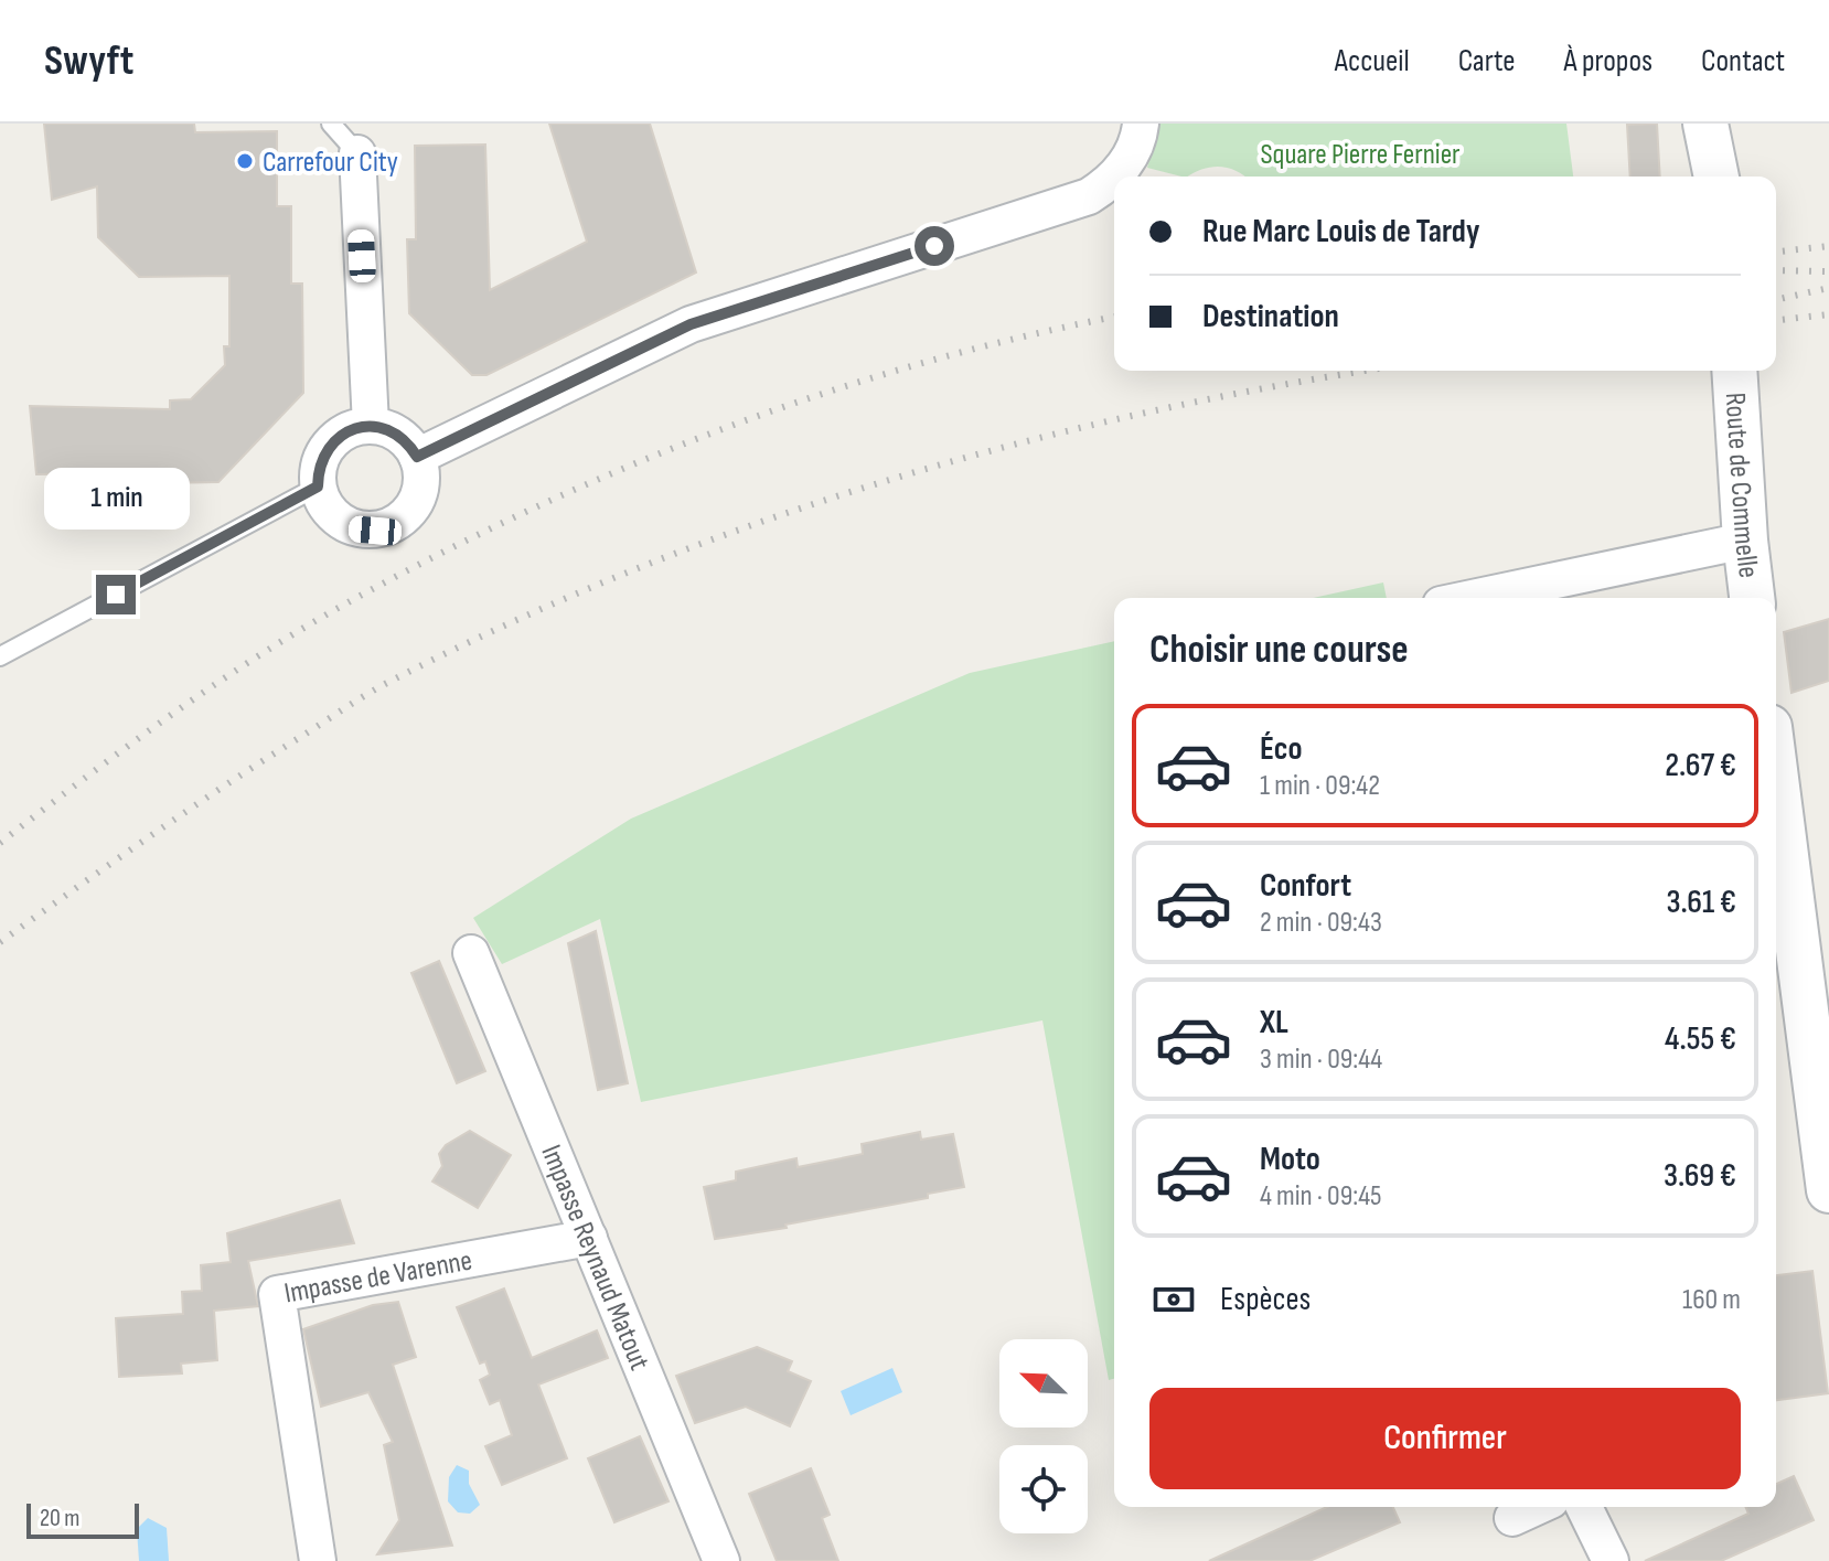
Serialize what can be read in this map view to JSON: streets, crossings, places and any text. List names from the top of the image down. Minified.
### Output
{"streets":{"street":["Route de Commelle","Impasse Reynaud Matout","Impasse de Varenne"]},"crossings":[["Impasse Reynaud Matout","Impasse de Varenne"]],"parks":["Square Pierre Fernier"],"places":["Carrefour City"],"scale_bar":"20 m","north":"top left","page":{"header":"Swyft","nav":["Accueil","Carte","À propos","Contact"],"banner":["Rue Marc Louis de Tardy","Destination"],"bubble":"1 min","heading":"Choisir une course","list":[{"name":"Éco","note":"1 min · 09:42","value":"2.67 €"},{"name":"Confort","note":"2 min · 09:43","value":"3.61 €"},{"name":"XL","note":"3 min · 09:44","value":"4.55 €"},{"name":"Moto","note":"4 min · 09:45","value":"3.69 €"}],"pay":["Espèces","160 m"],"buttons":"Confirmer","scale":"20 m"}}
